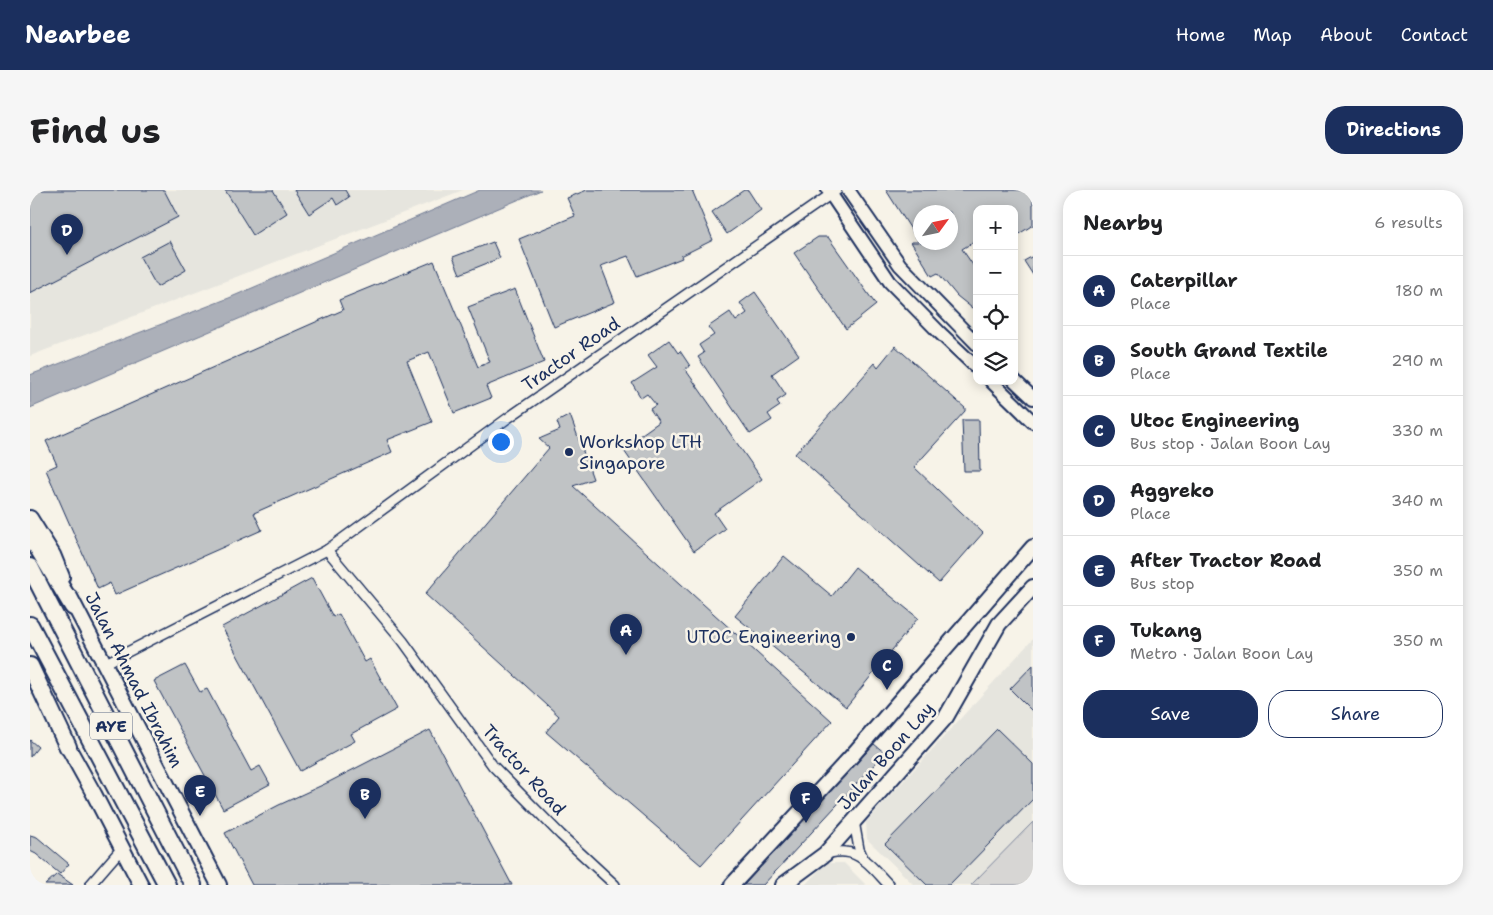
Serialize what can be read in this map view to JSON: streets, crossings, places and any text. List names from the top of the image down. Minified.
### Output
{"streets":{"highway":["AYE"],"main road":["Jalan Ahmad Ibrahim","Jalan Boon Lay"],"street":["Tractor Road"]},"crossings":[["Tractor Road","Jalan Ahmad Ibrahim"]],"places":["Workshop LTH Singapore","UTOC Engineering"],"north":"top right","page":{"header":"Nearbee","nav":["Home","Map","About","Contact"],"buttons":["Directions",["Save","Share"]],"title":"Find us","heading":["Nearby","6 results"],"map_buttons":["+","−"],"pins":["D","A","C","E","B","F"],"list":[{"mark":"A","name":"Caterpillar","note":"Place","value":"180 m"},{"mark":"B","name":"South Grand Textile","note":"Place","value":"290 m"},{"mark":"C","name":"Utoc Engineering","note":"Bus stop · Jalan Boon Lay","value":"330 m"},{"mark":"D","name":"Aggreko","note":"Place","value":"340 m"},{"mark":"E","name":"After Tractor Road","note":"Bus stop","value":"350 m"},{"mark":"F","name":"Tukang","note":"Metro · Jalan Boon Lay","value":"350 m"}]}}
